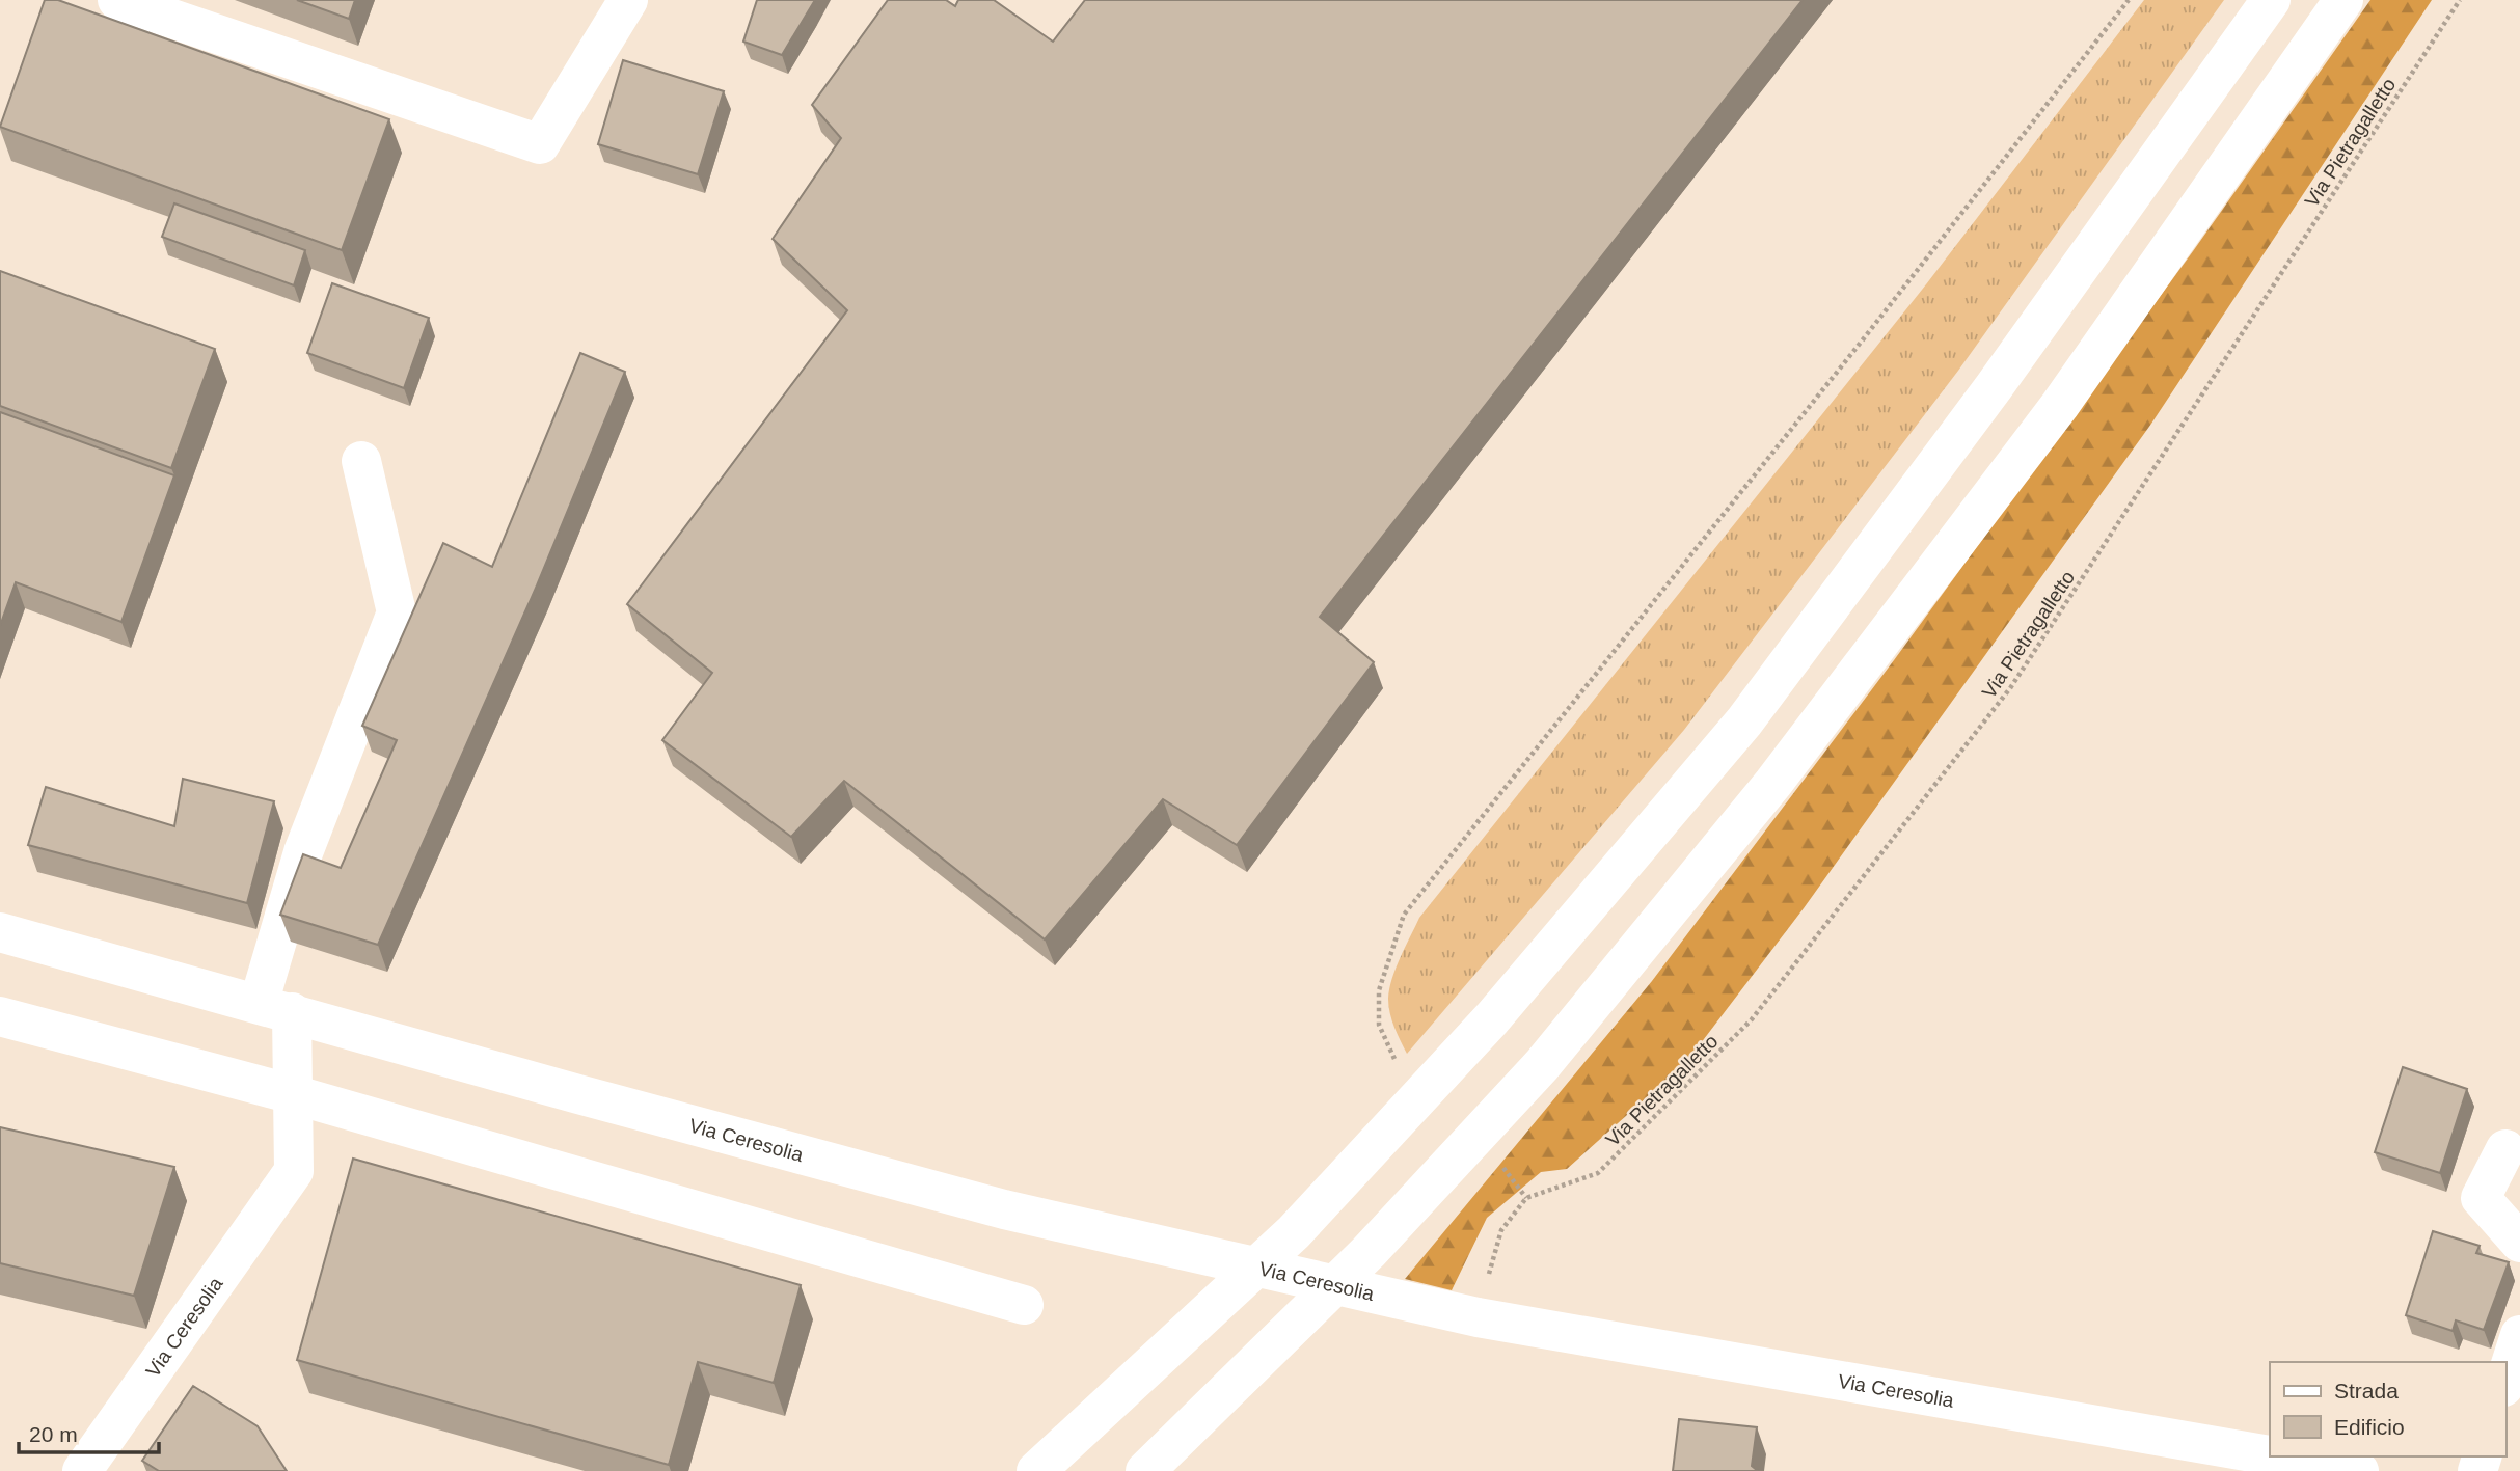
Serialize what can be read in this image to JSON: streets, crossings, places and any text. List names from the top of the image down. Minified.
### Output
{"streets":{"main road":["Via Ceresolia"],"path":["Via Pietragalletto"]},"legend":["Strada","Edificio"],"scale_bar":"20 m"}
